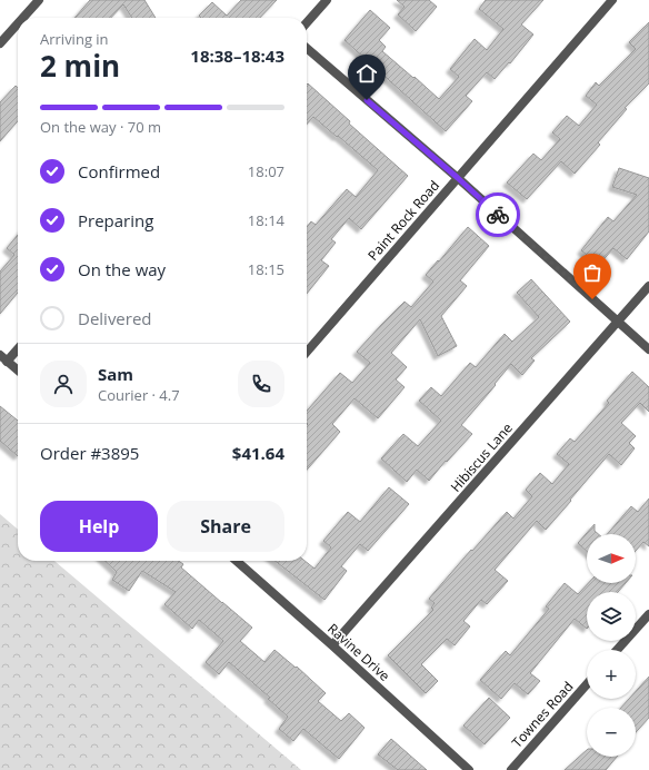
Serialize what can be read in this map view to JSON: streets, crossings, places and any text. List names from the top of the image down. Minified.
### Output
{"streets":{"street":["Paint Rock Road","Hibiscus Lane","Ravine Drive","Townes Road"]},"crossings":[["Hibiscus Lane","Ravine Drive"]],"north":"right","page":{"heading":["2 min","Arriving in","18:38–18:43"],"panel":["Sam","Courier · 4.7","Order #3895","$41.64"],"bar":"On the way · 70 m","list":[["Confirmed","18:07"],["Preparing","18:14"],["On the way","18:15"],"Delivered"],"buttons":["Help","Share"],"map_buttons":["+","−"]}}
